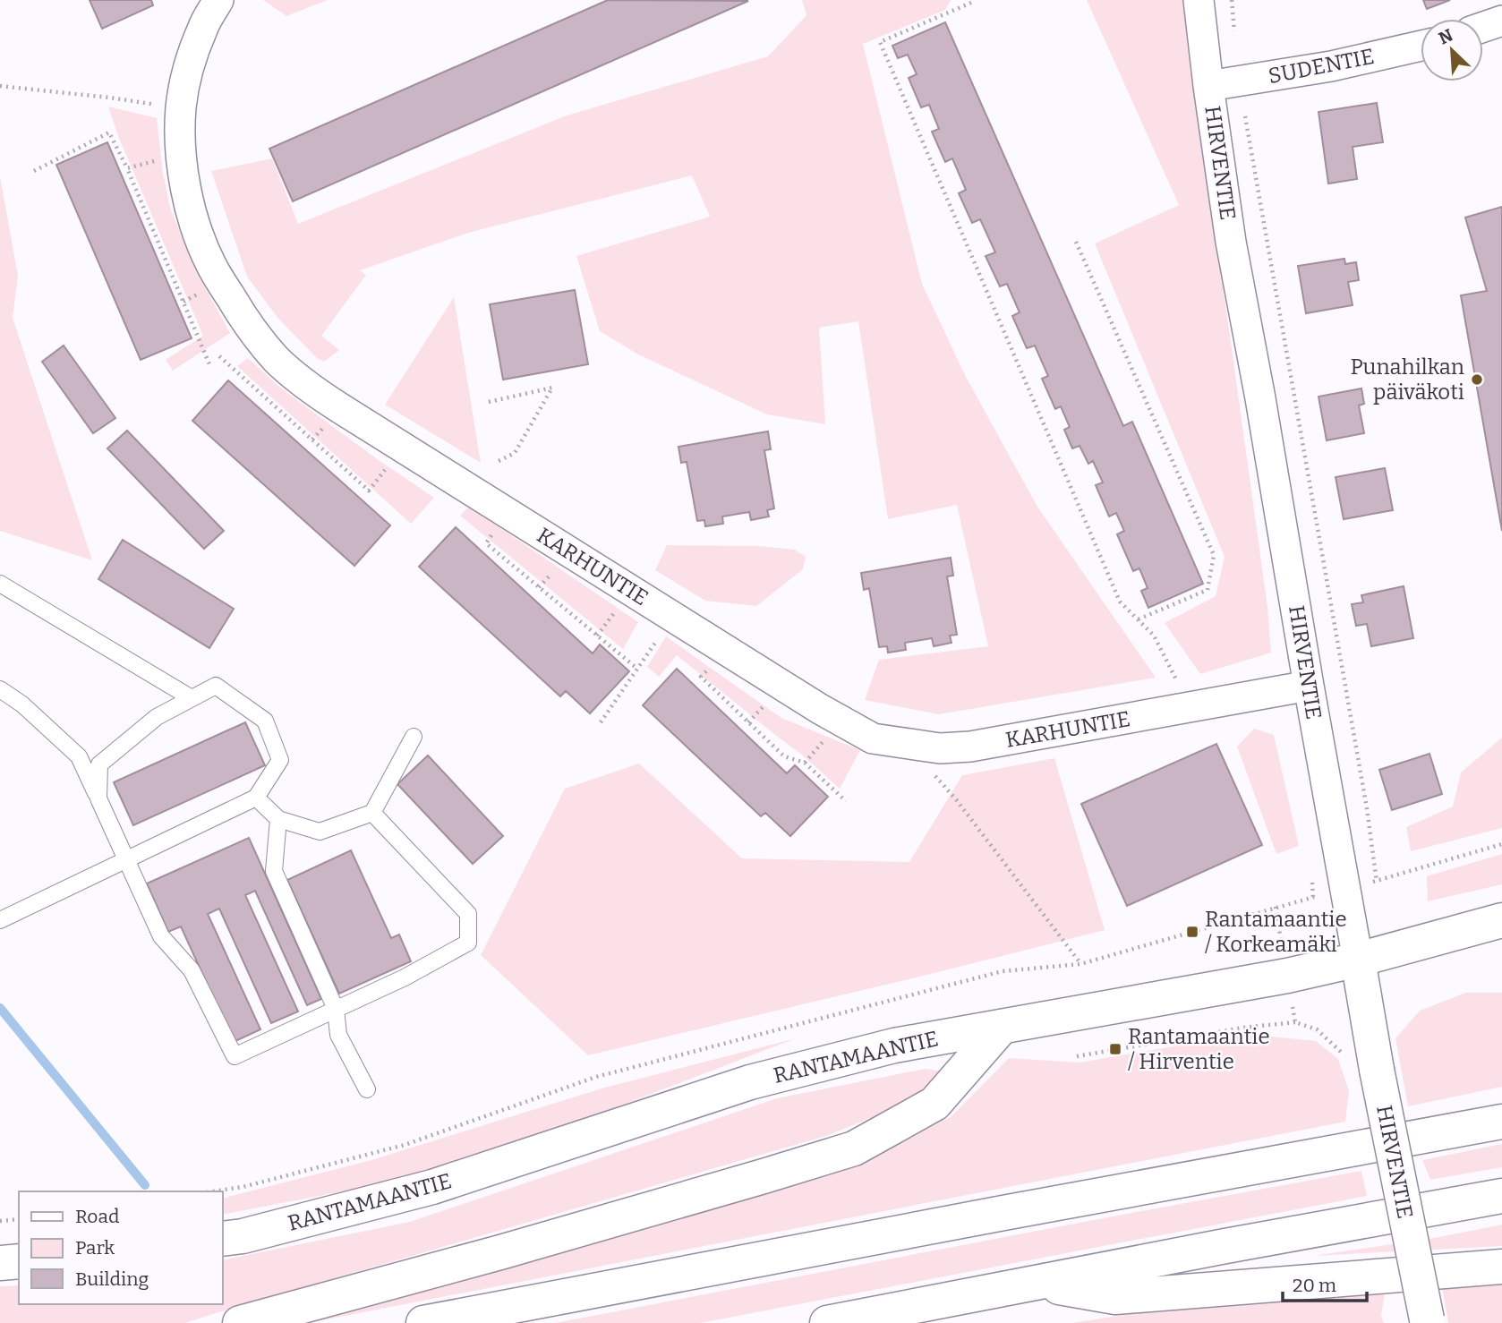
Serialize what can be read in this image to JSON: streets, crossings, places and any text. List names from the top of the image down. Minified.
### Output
{"streets":{"main road":["HIRVENTIE","RANTAMAANTIE"],"street":["SUDENTIE","KARHUNTIE"]},"crossings":[["SUDENTIE","HIRVENTIE"],["HIRVENTIE","KARHUNTIE"],["HIRVENTIE","RANTAMAANTIE"]],"places":{"other":["Punahilkan päiväkoti"],"transit":["Rantamaantie / Korkeamäki","Rantamaantie / Hirventie"]},"legend":["Road","Park","Building"],"scale_bar":"20 m","north":"top left"}
